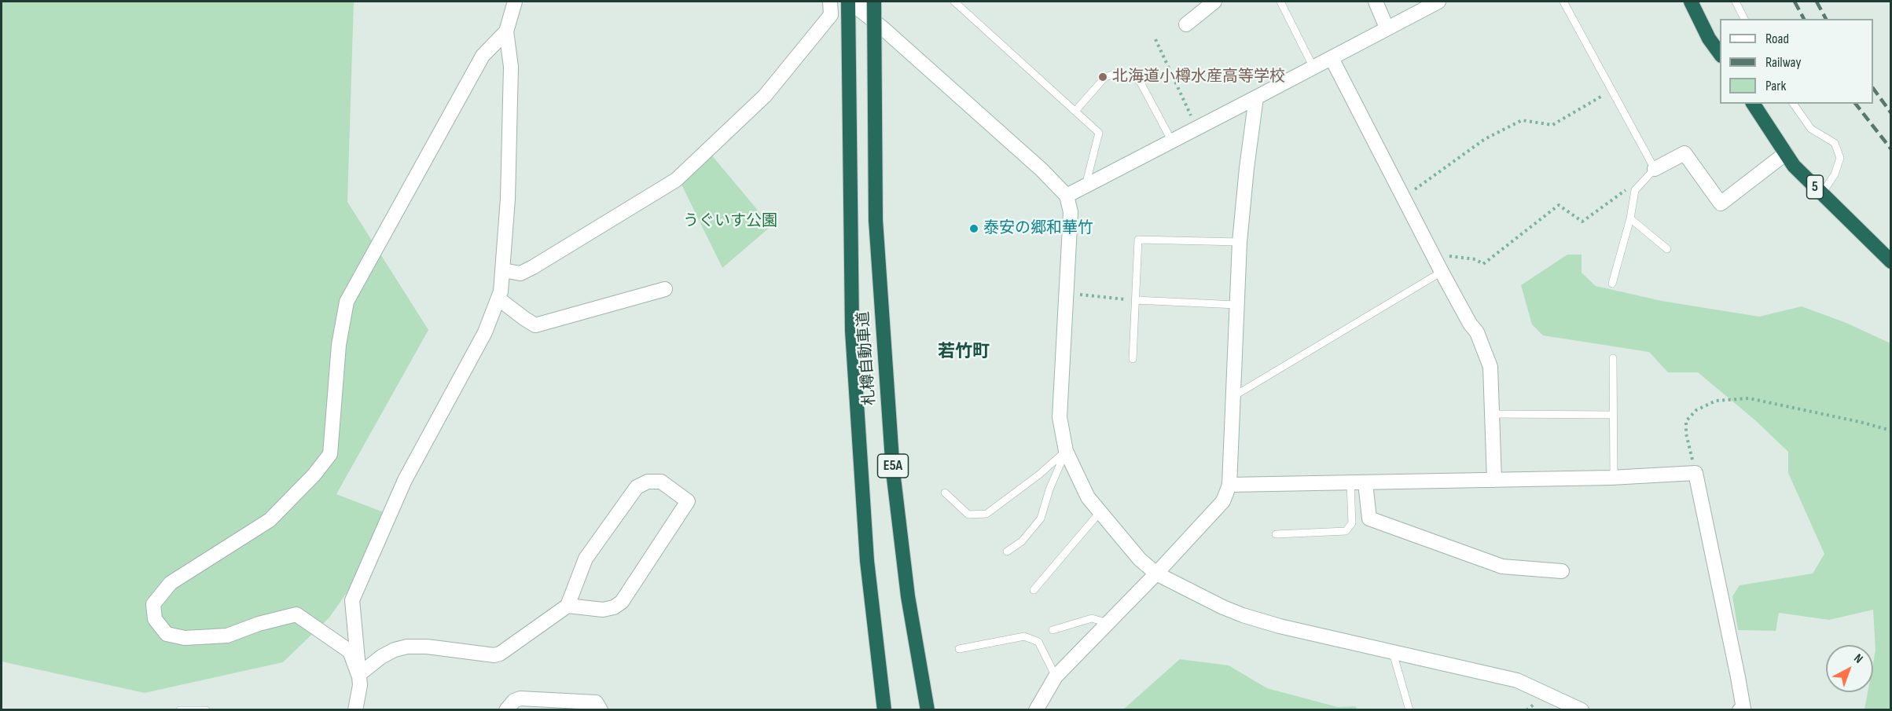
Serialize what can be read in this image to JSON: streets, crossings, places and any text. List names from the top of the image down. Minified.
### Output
{"streets":{"highway":["5","札樽自動車道","E5A"]},"districts":["若竹町"],"parks":["うぐいす公園"],"places":["北海道小樽水産高等学校","泰安の郷和華竹"],"legend":["Road","Railway","Park"],"north":"top right"}
